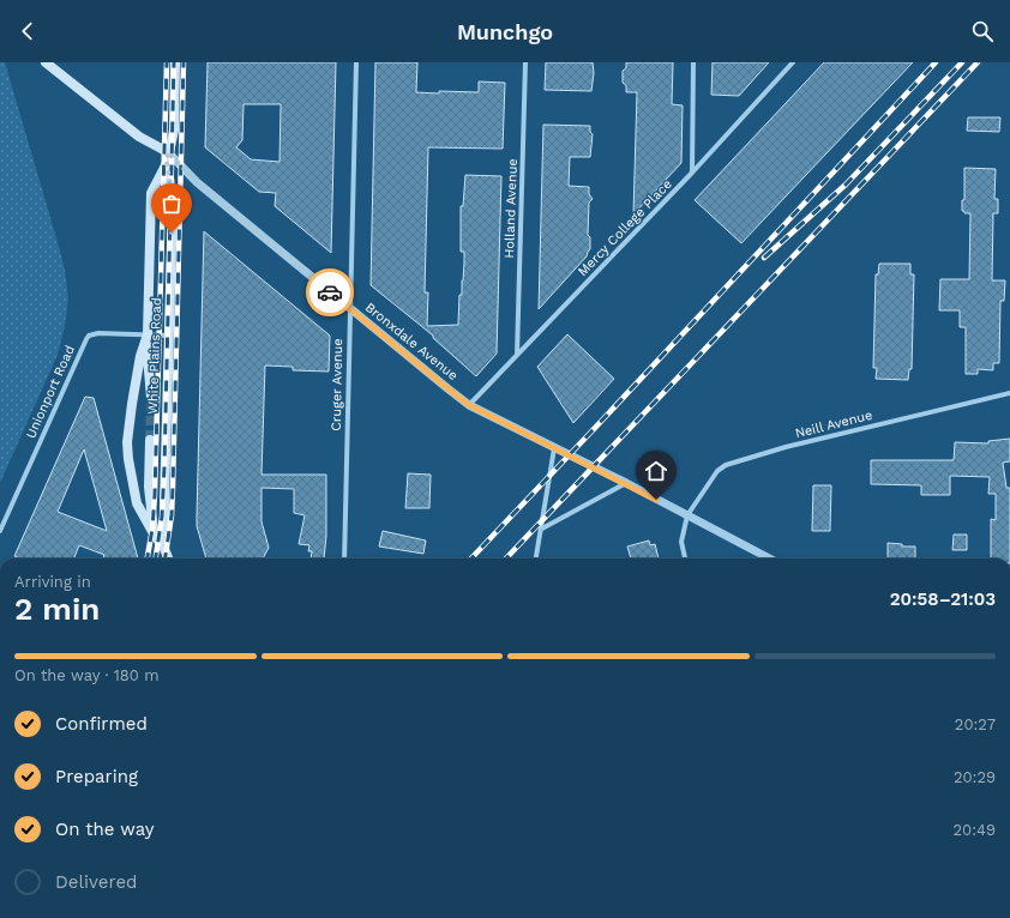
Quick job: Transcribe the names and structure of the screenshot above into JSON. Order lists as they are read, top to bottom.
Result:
{
  "streets": {
    "main road": ["Bronxdale Avenue", "White Plains Road"],
    "street": [
      "Holland Avenue",
      "Mercy College Place",
      "Cruger Avenue",
      "Unionport Road",
      "Neill Avenue"
    ]
  },
  "crossings": [
    ["Holland Avenue", "Mercy College Place"],
    ["Mercy College Place", "Bronxdale Avenue"],
    ["Bronxdale Avenue", "White Plains Road"],
    ["Bronxdale Avenue", "Cruger Avenue"],
    ["Bronxdale Avenue", "Neill Avenue"],
    ["White Plains Road", "Unionport Road"]
  ],
  "page": {
    "header": "Munchgo",
    "heading": ["2 min", "Arriving in", "20:58–21:03"],
    "bar": "On the way · 180 m",
    "list": [
      ["Confirmed", "20:27"],
      ["Preparing", "20:29"],
      ["On the way", "20:49"],
      "Delivered"
    ]
  }
}
